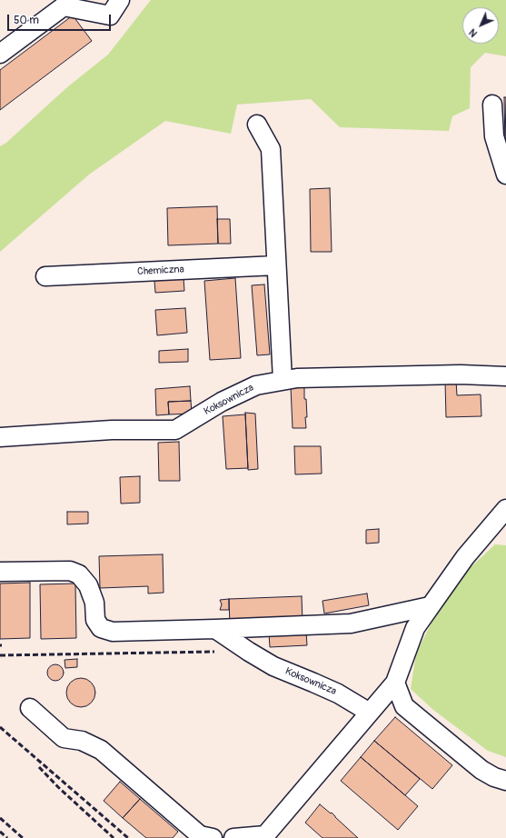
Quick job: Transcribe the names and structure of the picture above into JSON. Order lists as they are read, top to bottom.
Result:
{
  "streets": {
    "lane": ["Chemiczna", "Koksownicza"]
  },
  "scale_bar": "50 m",
  "north": "bottom left"
}
